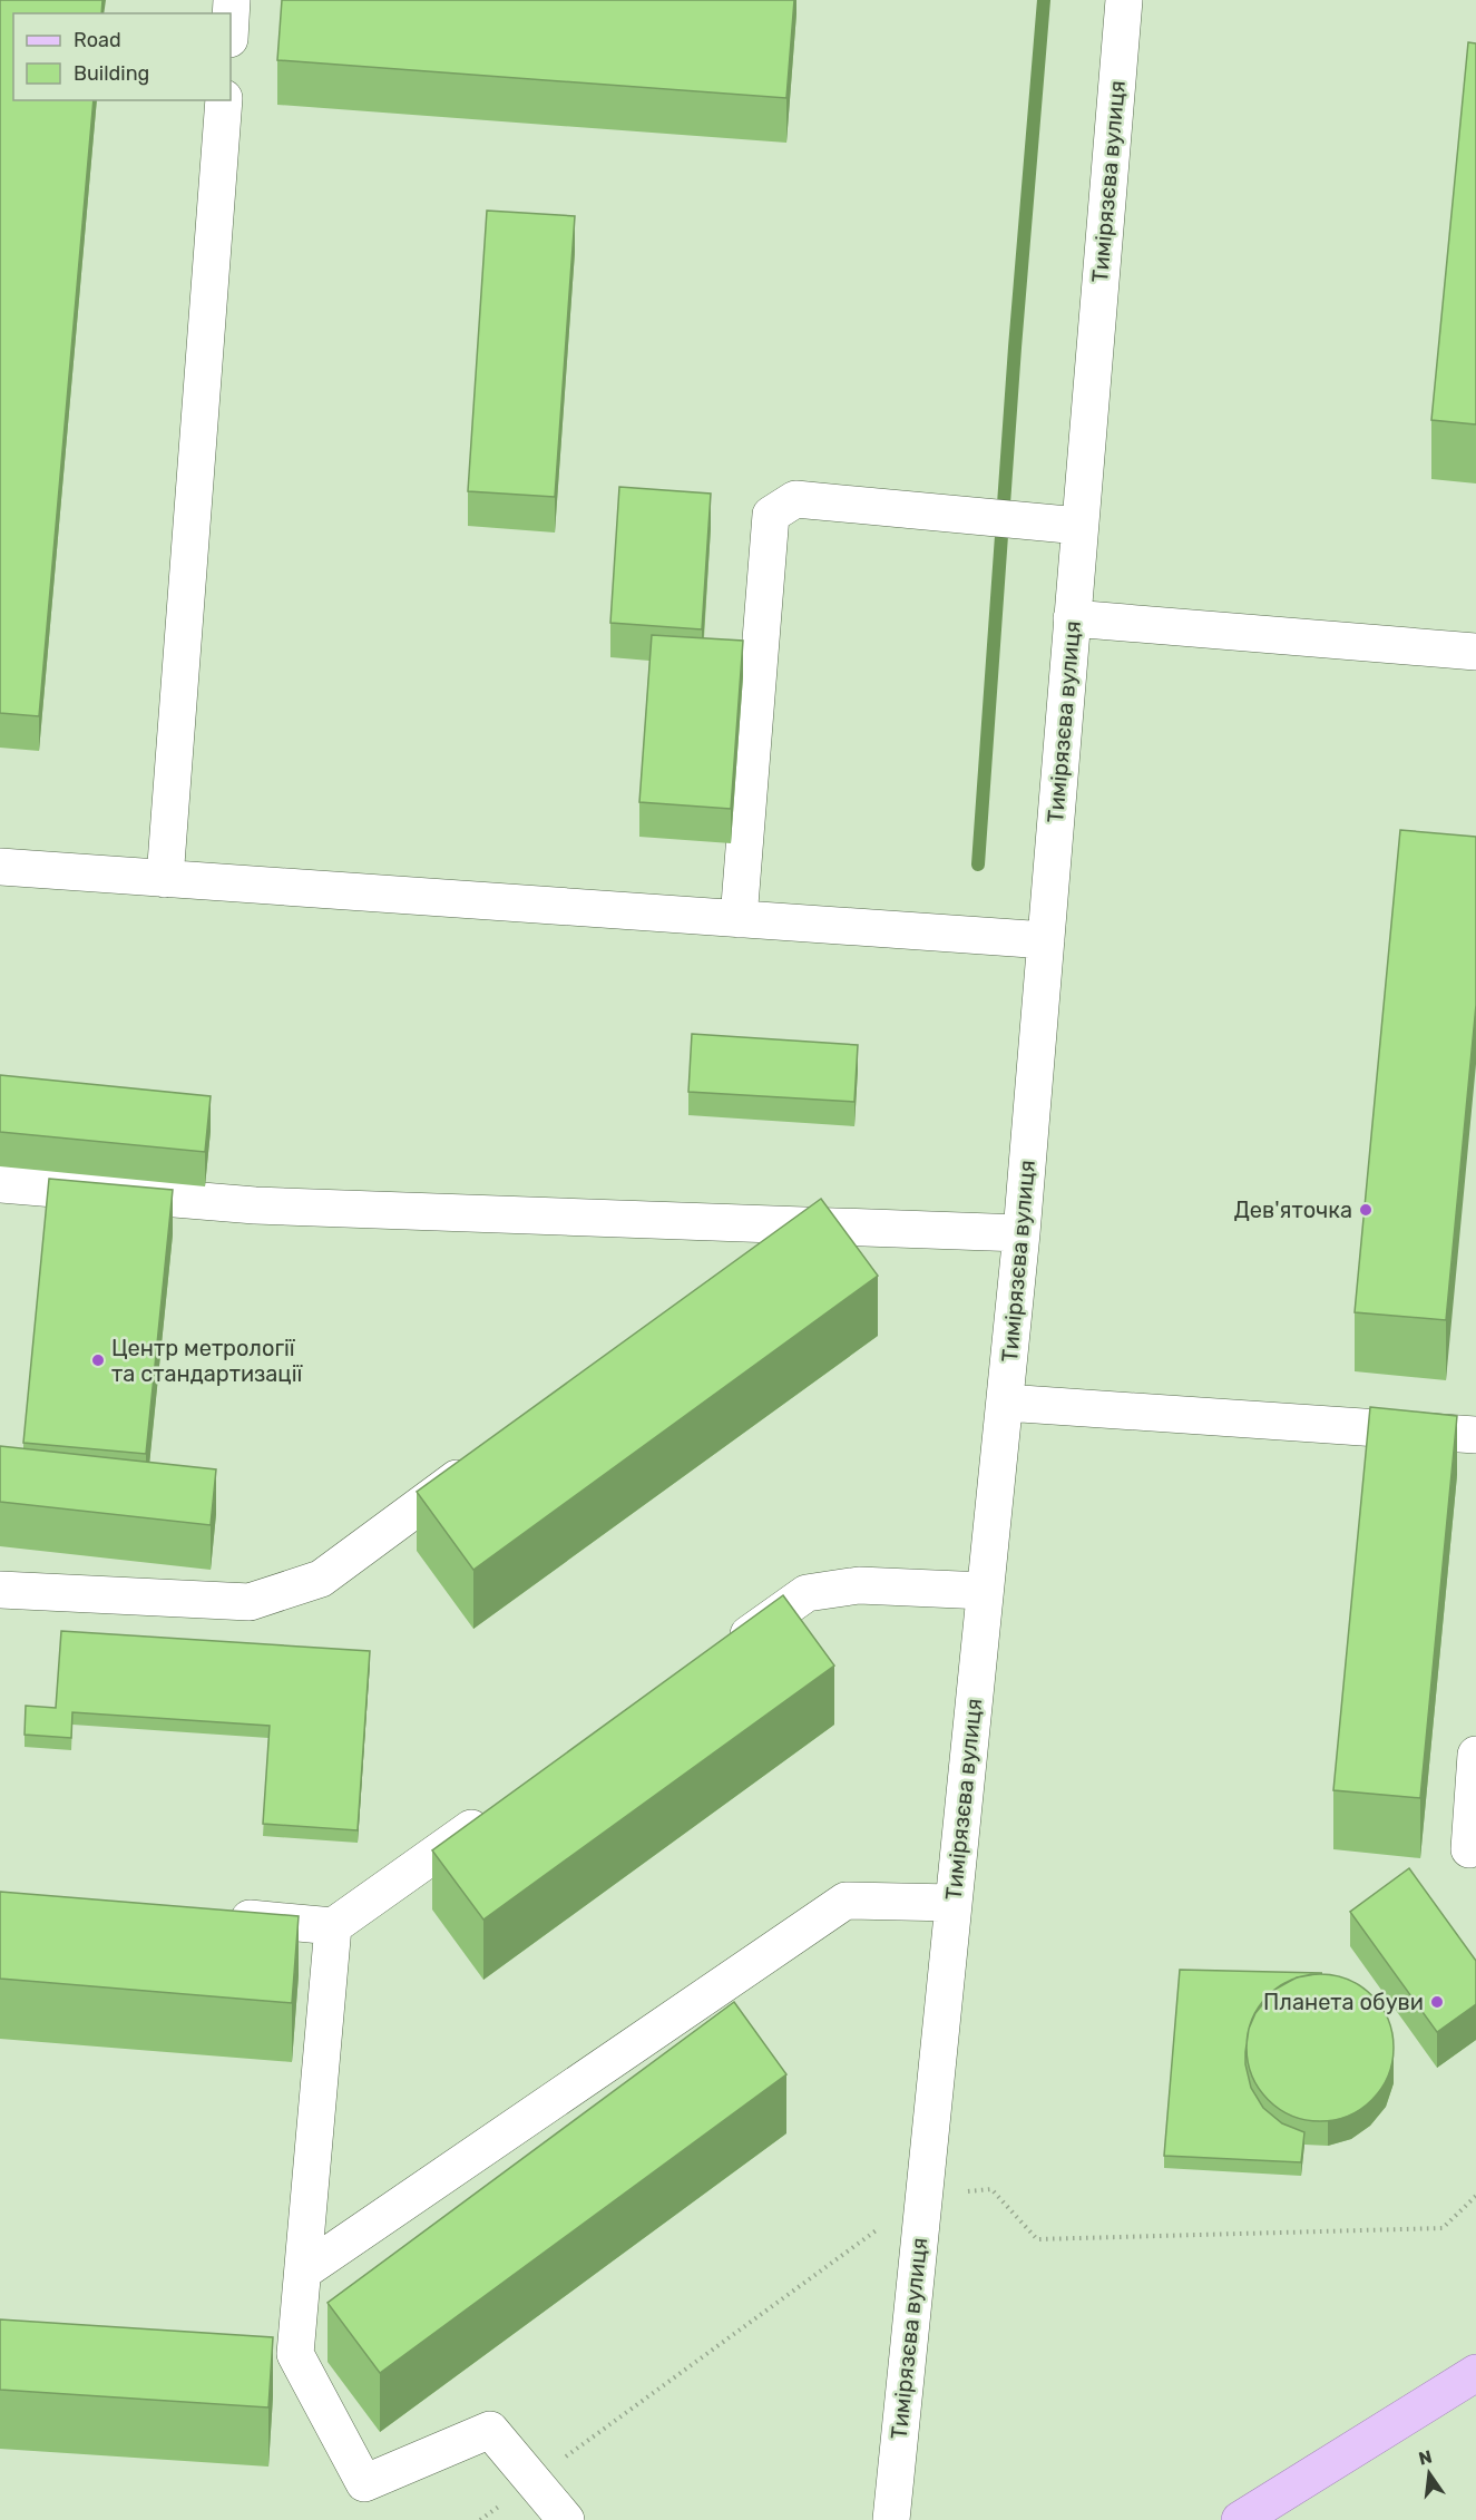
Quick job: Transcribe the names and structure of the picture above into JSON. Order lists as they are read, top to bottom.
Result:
{
  "streets": {
    "street": ["Тимірязєва вулиця"]
  },
  "places": ["Дев'яточка", "Центр метрології та стандартизації", "Планета обуви"],
  "legend": ["Road", "Building"],
  "north": "top"
}
